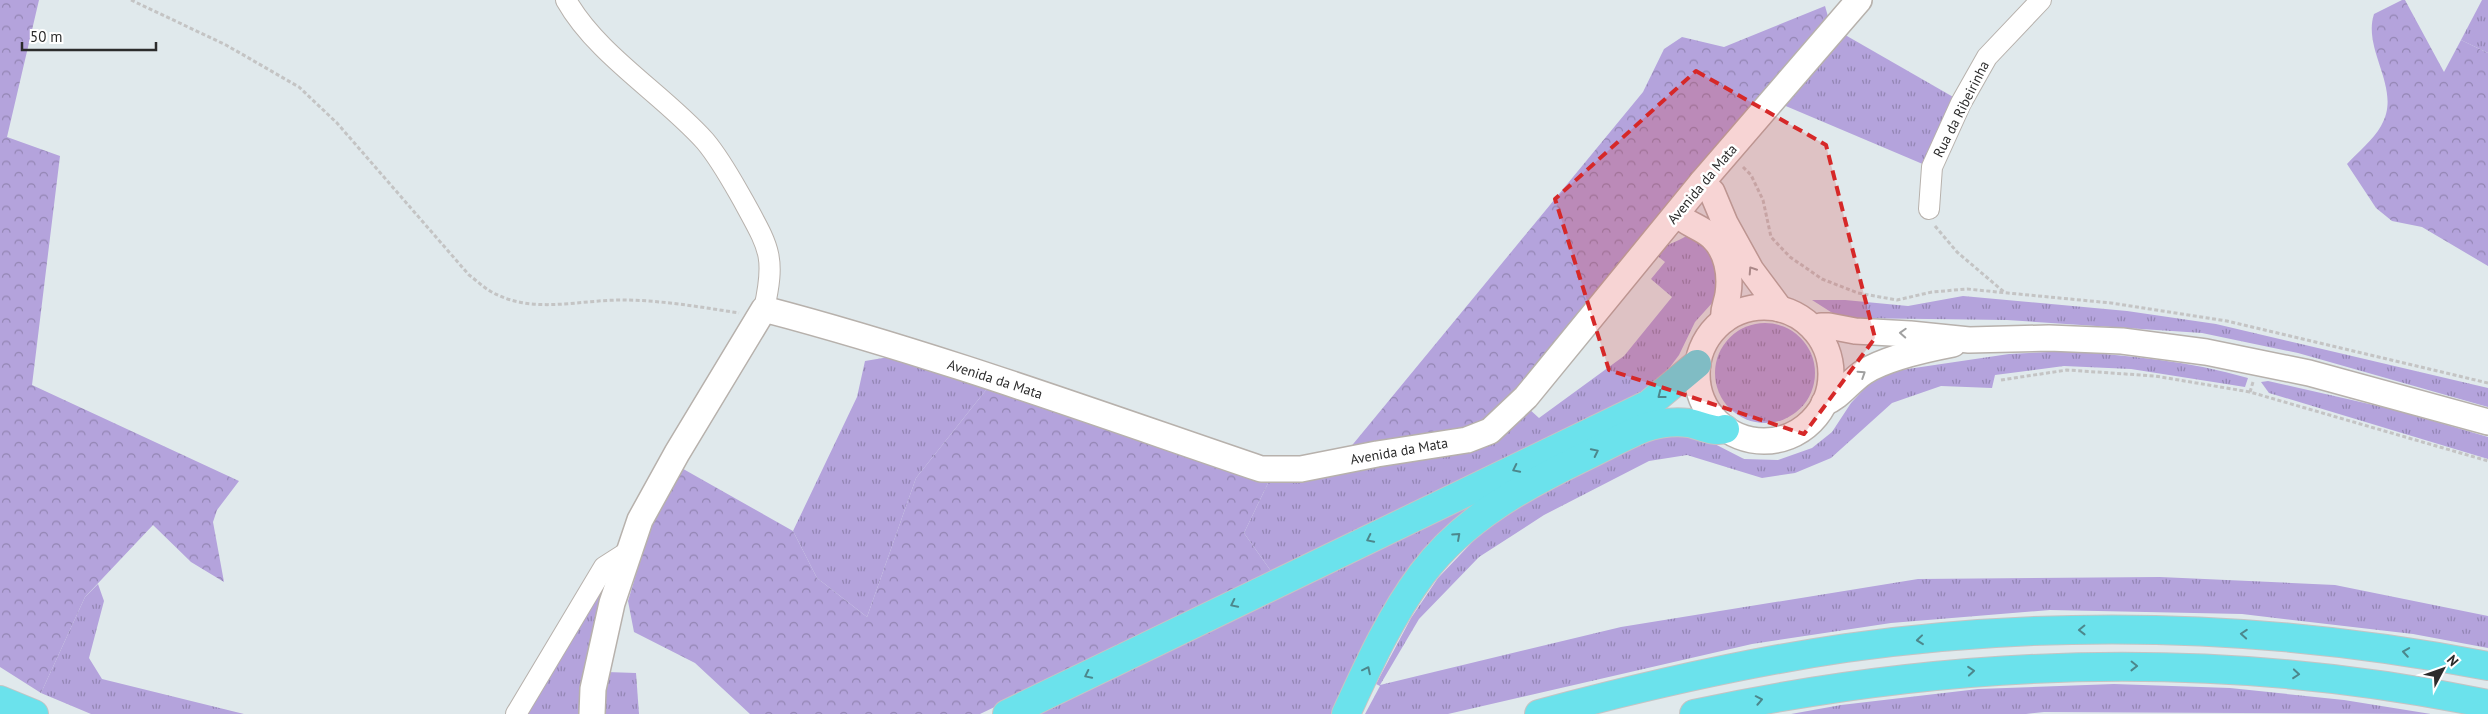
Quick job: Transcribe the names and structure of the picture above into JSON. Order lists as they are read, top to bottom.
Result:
{
  "streets": {
    "street": ["Rua da Ribeirinha", "Avenida da Mata"]
  },
  "scale_bar": "50 m",
  "north": "top right"
}
